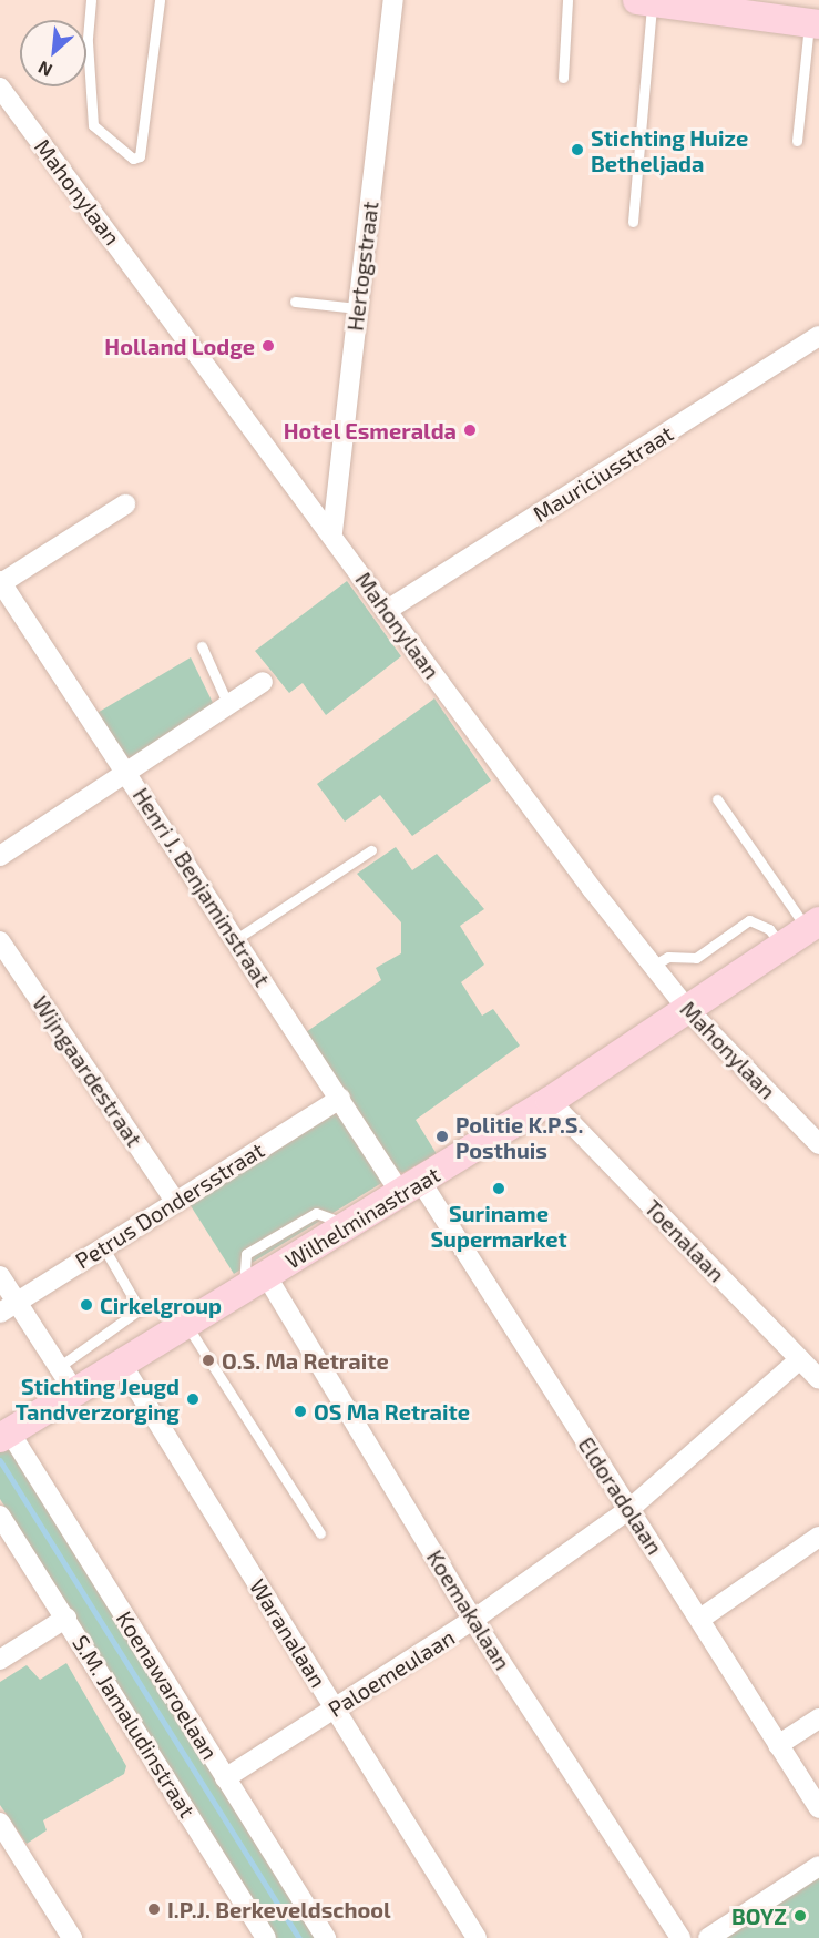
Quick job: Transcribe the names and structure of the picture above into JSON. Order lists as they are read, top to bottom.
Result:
{
  "streets": {
    "street": [
      "Mahonylaan",
      "Hertogstraat",
      "Mauriciusstraat",
      "Henri J. Benjaminstraat",
      "Wijngaardestraat",
      "Petrus Dondersstraat",
      "Wilhelminastraat",
      "Toenalaan",
      "Eldoradolaan",
      "Koemakalaan",
      "Waranalaan",
      "Paloemeulaan",
      "Koenawaroelaan",
      "S.M. Jamaludinstraat"
    ]
  },
  "crossings": [
    ["Mahonylaan", "Hertogstraat"],
    ["Mahonylaan", "Mauriciusstraat"],
    ["Mahonylaan", "Wilhelminastraat"],
    ["Henri J. Benjaminstraat", "Petrus Dondersstraat"],
    ["Henri J. Benjaminstraat", "Wilhelminastraat"],
    ["Henri J. Benjaminstraat", "Eldoradolaan"],
    ["Wijngaardestraat", "Petrus Dondersstraat"],
    ["Wilhelminastraat", "Toenalaan"],
    ["Wilhelminastraat", "Eldoradolaan"],
    ["Wilhelminastraat", "Koemakalaan"],
    ["Wilhelminastraat", "Waranalaan"],
    ["Wilhelminastraat", "Koenawaroelaan"],
    ["Toenalaan", "Paloemeulaan"],
    ["Eldoradolaan", "Paloemeulaan"],
    ["Koemakalaan", "Paloemeulaan"],
    ["Waranalaan", "Paloemeulaan"],
    ["Paloemeulaan", "Koenawaroelaan"]
  ],
  "places": [
    "Stichting Huize Betheljada",
    "Holland Lodge",
    "Hotel Esmeralda",
    "Politie K.P.S. Posthuis",
    "Suriname Supermarket",
    "Cirkelgroup",
    "O.S. Ma Retraite",
    "Stichting Jeugd Tandverzorging",
    "OS Ma Retraite",
    "I.P.J. Berkeveldschool",
    "BOYZ"
  ],
  "north": "bottom left"
}
